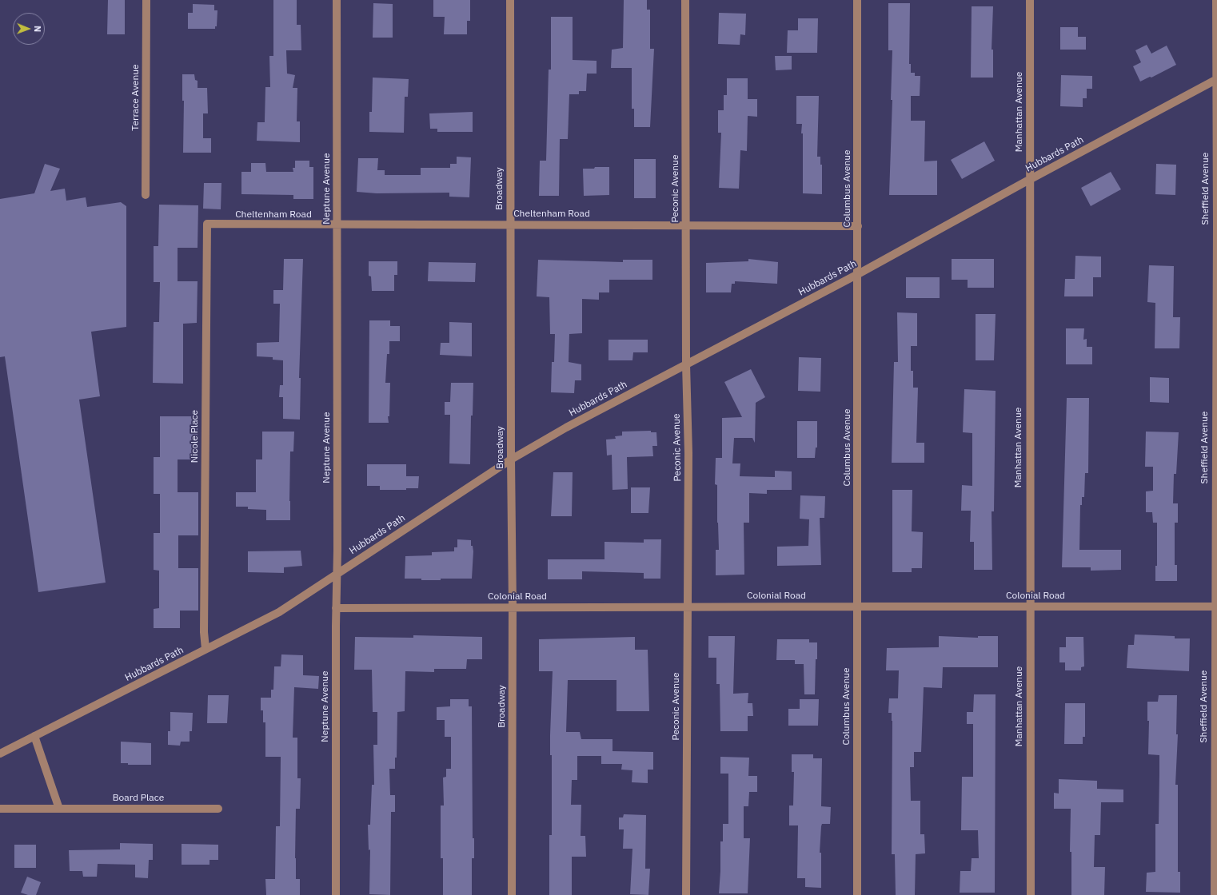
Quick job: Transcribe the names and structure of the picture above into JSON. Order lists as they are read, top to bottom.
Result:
{
  "streets": {
    "street": [
      "Terrace Avenue",
      "Manhattan Avenue",
      "Hubbards Path",
      "Neptune Avenue",
      "Broadway",
      "Peconic Avenue",
      "Columbus Avenue",
      "Sheffield Avenue",
      "Cheltenham Road",
      "Nicole Place",
      "Colonial Road",
      "Board Place"
    ]
  },
  "crossings": [
    ["Manhattan Avenue", "Hubbards Path"],
    ["Manhattan Avenue", "Colonial Road"],
    ["Hubbards Path", "Neptune Avenue"],
    ["Hubbards Path", "Broadway"],
    ["Hubbards Path", "Peconic Avenue"],
    ["Hubbards Path", "Columbus Avenue"],
    ["Hubbards Path", "Sheffield Avenue"],
    ["Hubbards Path", "Nicole Place"],
    ["Neptune Avenue", "Cheltenham Road"],
    ["Neptune Avenue", "Colonial Road"],
    ["Broadway", "Cheltenham Road"],
    ["Broadway", "Colonial Road"],
    ["Peconic Avenue", "Cheltenham Road"],
    ["Peconic Avenue", "Colonial Road"],
    ["Columbus Avenue", "Cheltenham Road"],
    ["Columbus Avenue", "Colonial Road"],
    ["Sheffield Avenue", "Colonial Road"],
    ["Cheltenham Road", "Nicole Place"]
  ],
  "north": "right"
}
